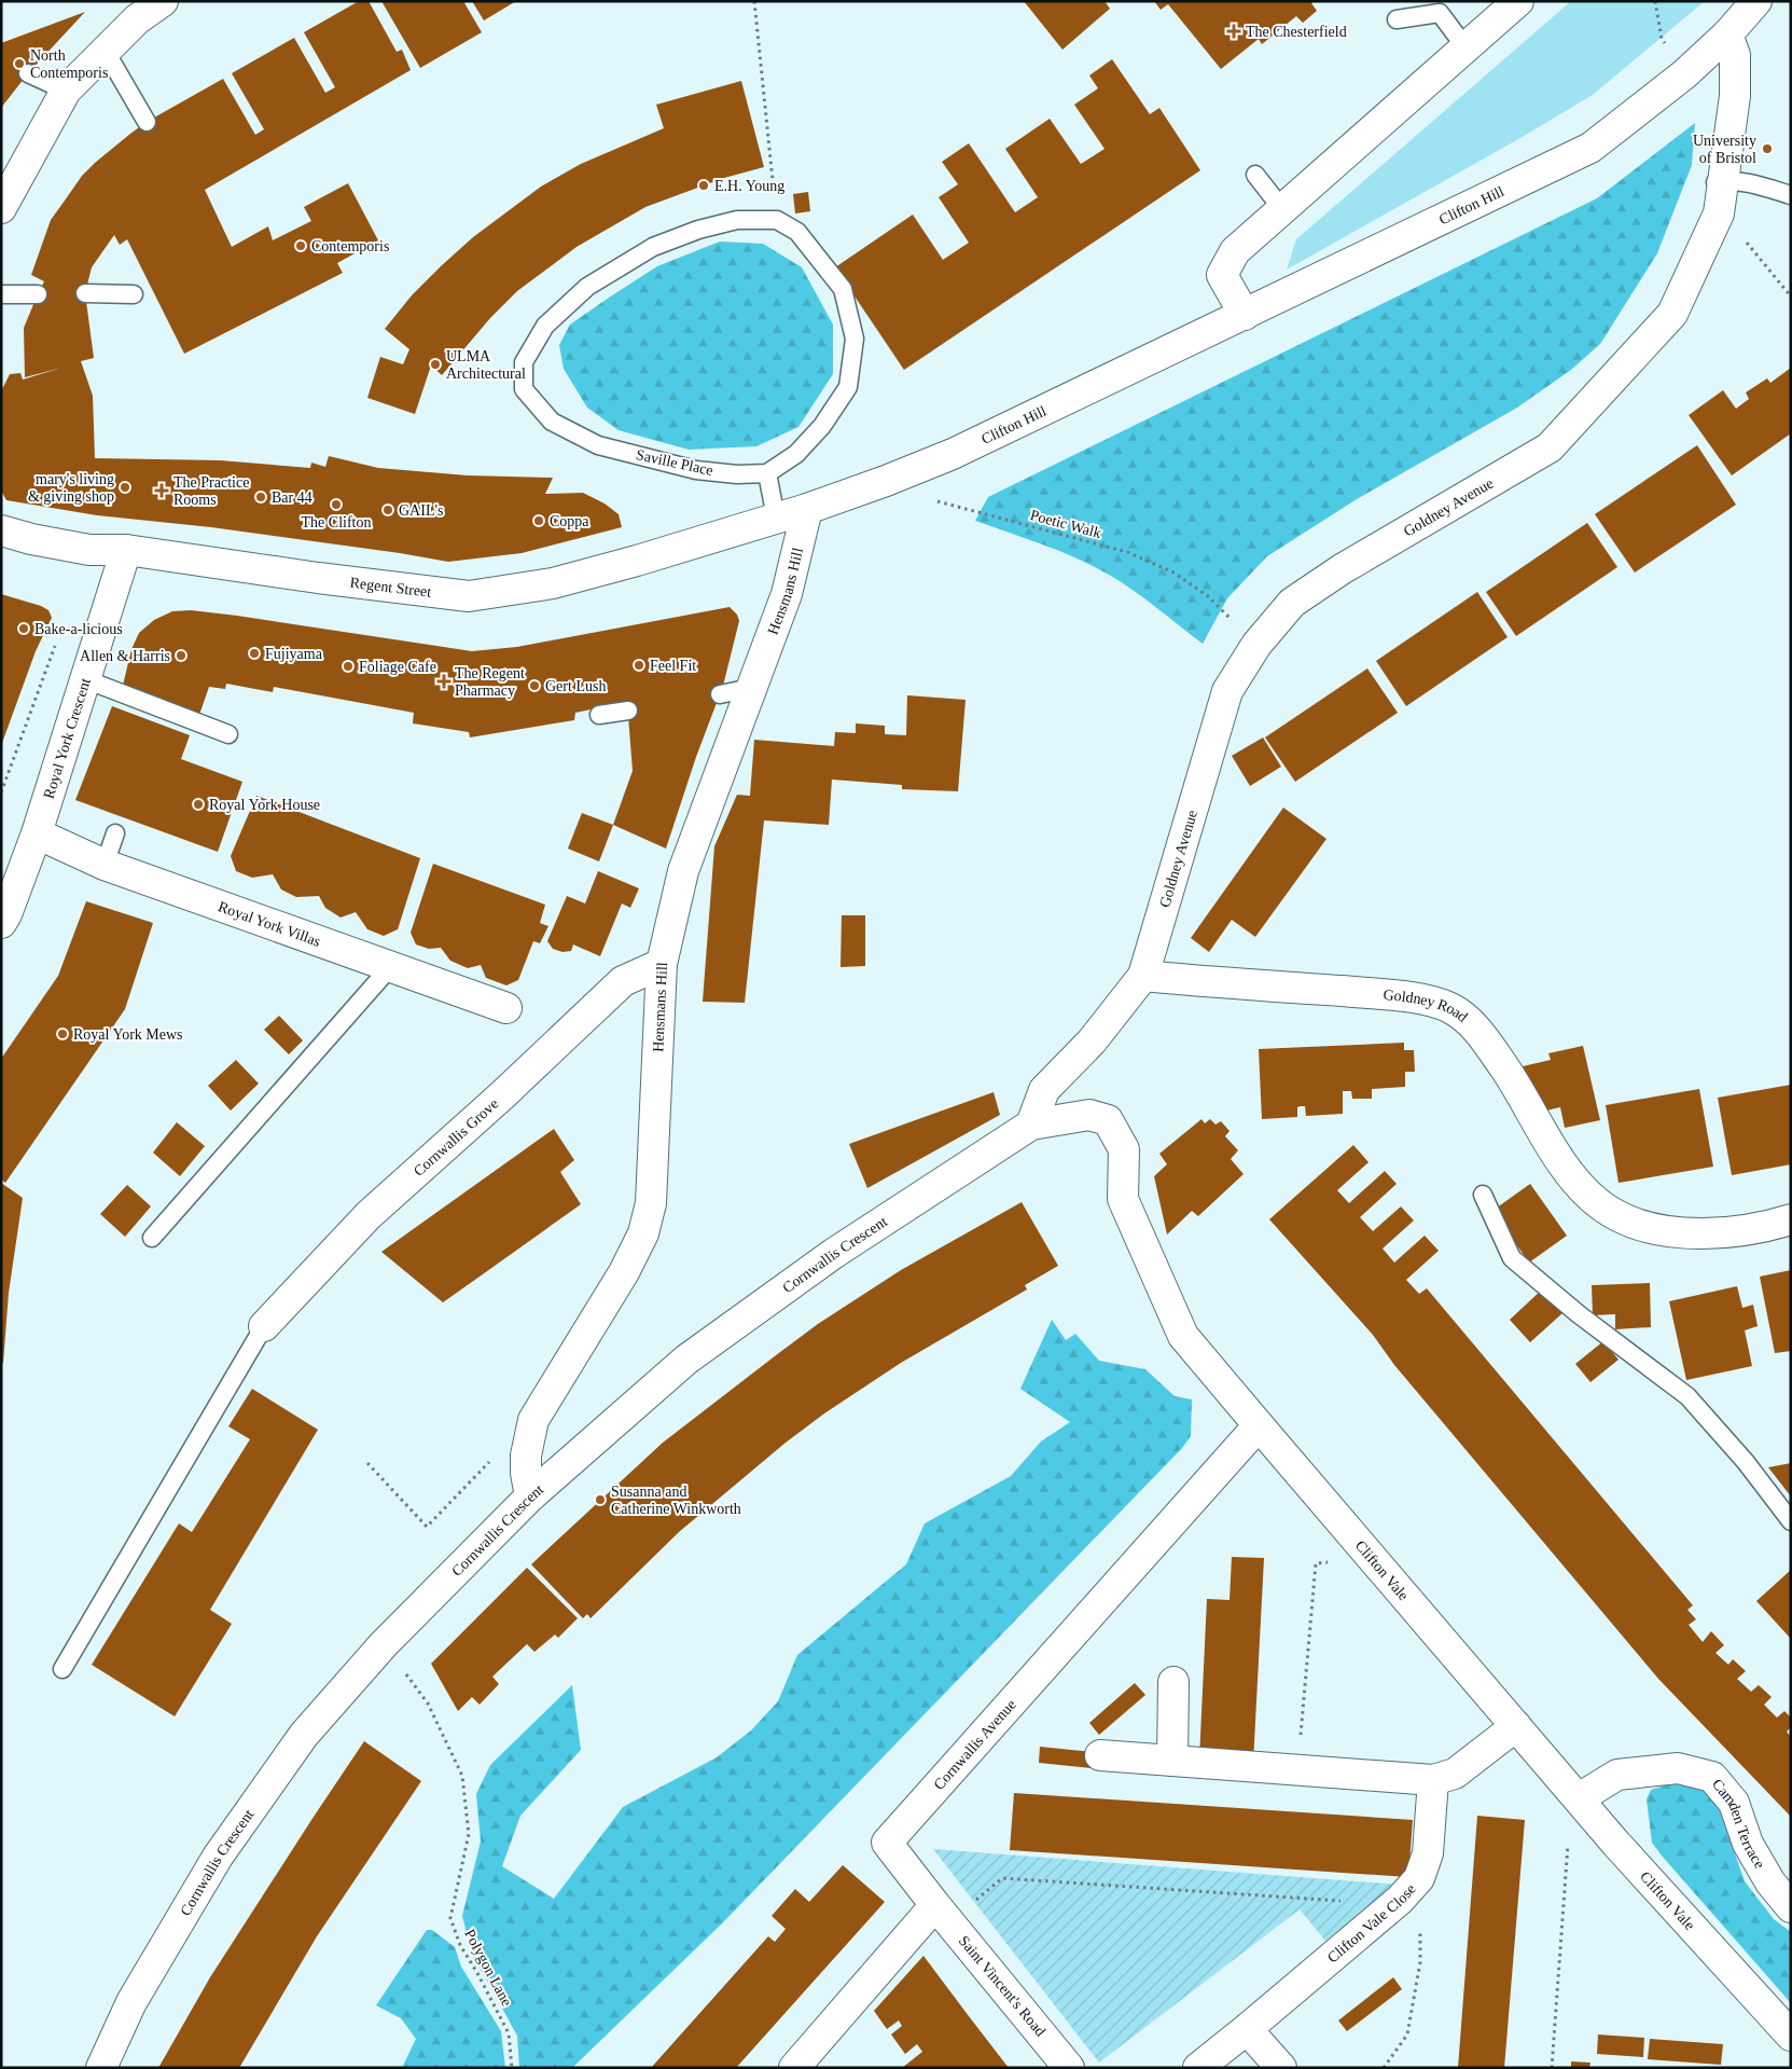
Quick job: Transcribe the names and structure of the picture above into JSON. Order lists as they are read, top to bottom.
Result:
{
  "streets": {
    "street": [
      "Clifton Hill",
      "Goldney Avenue",
      "Regent Street",
      "Hensmans Hill",
      "Royal York Crescent",
      "Royal York Villas",
      "Goldney Road",
      "Cornwallis Grove",
      "Cornwallis Crescent",
      "Clifton Vale",
      "Cornwallis Avenue",
      "Camden Terrace",
      "Clifton Vale Close",
      "Saint Vincent's Road"
    ],
    "lane": ["Saville Place"],
    "path": ["Poetic Walk", "Polygon Lane"]
  },
  "crossings": [
    ["Clifton Hill", "Goldney Avenue"],
    ["Clifton Hill", "Regent Street"],
    ["Clifton Hill", "Hensmans Hill"],
    ["Goldney Avenue", "Goldney Road"],
    ["Regent Street", "Royal York Crescent"],
    ["Hensmans Hill", "Cornwallis Grove"],
    ["Hensmans Hill", "Cornwallis Crescent"],
    ["Royal York Crescent", "Royal York Villas"],
    ["Cornwallis Crescent", "Clifton Vale"],
    ["Cornwallis Crescent", "Polygon Lane"],
    ["Clifton Vale", "Cornwallis Avenue"],
    ["Clifton Vale", "Camden Terrace"],
    ["Cornwallis Avenue", "Saint Vincent's Road"]
  ],
  "places": {
    "health": ["The Chesterfield", "The Practice Rooms", "The Regent Pharmacy"],
    "other": [
      "North Contemporis",
      "University of Bristol",
      "E.H. Young",
      "Contemporis",
      "ULMA Architectural",
      "mary's living & giving shop",
      "Bar 44",
      "The Clifton",
      "GAIL's",
      "Coppa",
      "Bake-a-licious",
      "Fujiyama",
      "Allen & Harris",
      "Feel Fit",
      "Foliage Cafe",
      "Gert Lush",
      "Royal York House",
      "Royal York Mews",
      "Susanna and Catherine Winkworth"
    ]
  }
}
